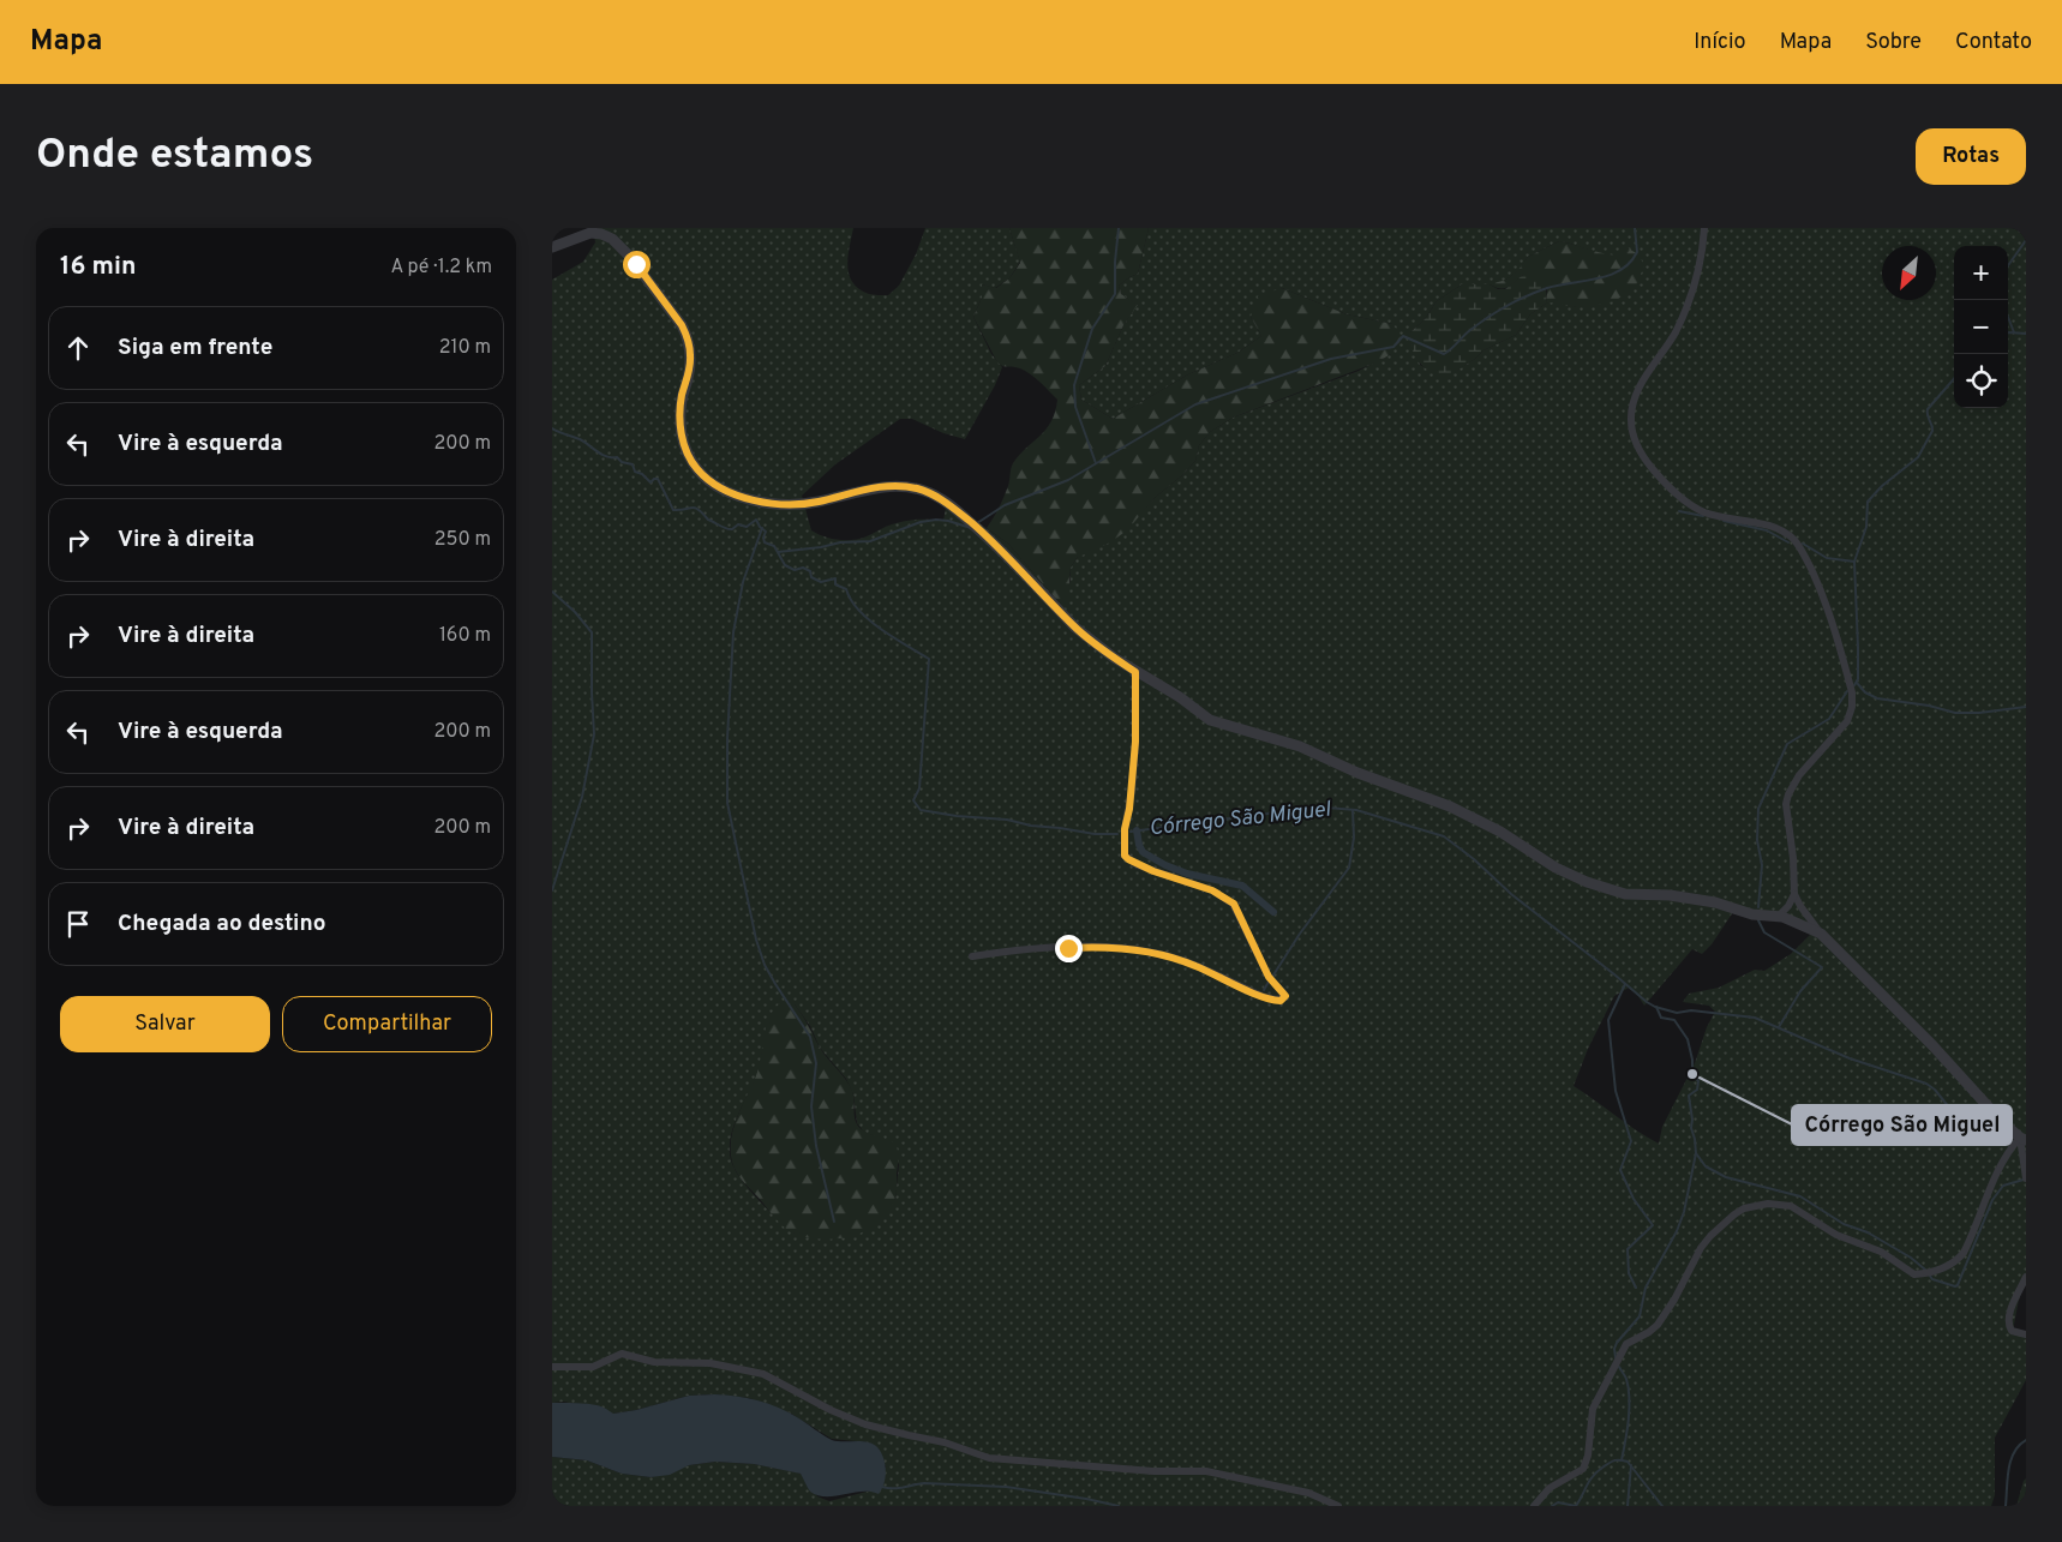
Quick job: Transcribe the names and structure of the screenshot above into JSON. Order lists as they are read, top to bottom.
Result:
{
  "water": ["Córrego São Miguel"],
  "places": ["Córrego São Miguel"],
  "north": "bottom left",
  "page": {
    "header": "Mapa",
    "nav": [
      "Início",
      "Mapa",
      "Sobre",
      "Contato"
    ],
    "buttons": [
      "Rotas",
      ["Salvar", "Compartilhar"]
    ],
    "title": "Onde estamos",
    "heading": ["16 min", "A pé · 1.2 km"],
    "map_buttons": ["+", "−"],
    "list": [
      ["Siga em frente", "210 m"],
      ["Vire à esquerda", "200 m"],
      ["Vire à direita", "250 m"],
      ["Vire à direita", "160 m"],
      ["Vire à esquerda", "200 m"],
      ["Vire à direita", "200 m"],
      "Chegada ao destino"
    ]
  }
}
